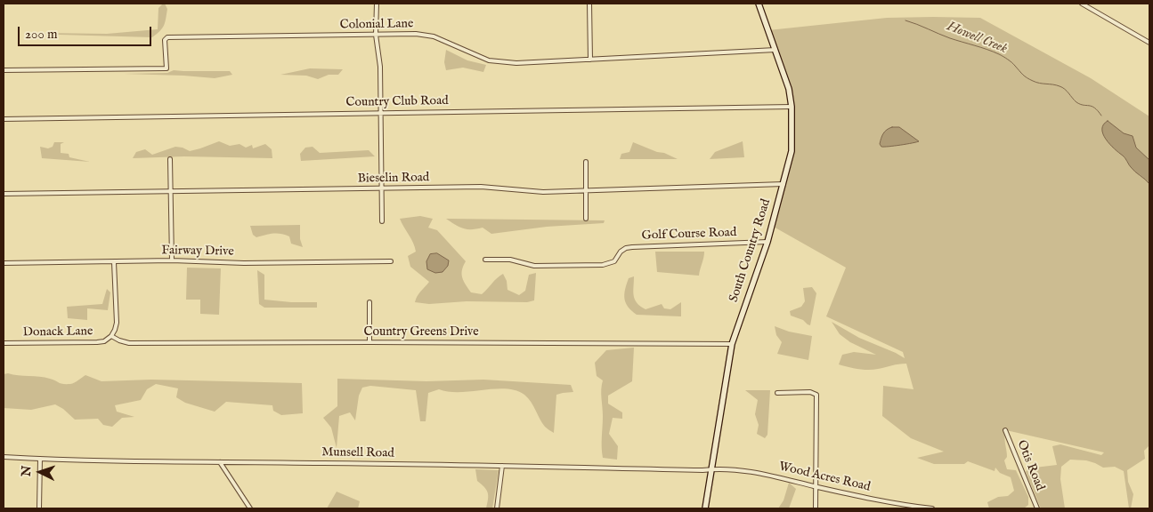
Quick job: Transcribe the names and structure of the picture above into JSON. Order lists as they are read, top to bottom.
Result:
{
  "streets": {
    "main road": ["South Country Road"],
    "street": [
      "Colonial Lane",
      "Country Club Road",
      "Bieselin Road",
      "Golf Course Road",
      "Fairway Drive",
      "Donack Lane",
      "Country Greens Drive",
      "Munsell Road",
      "Otis Road",
      "Wood Acres Road"
    ]
  },
  "crossings": [
    ["Colonial Lane", "South Country Road"],
    ["Country Club Road", "South Country Road"],
    ["Bieselin Road", "South Country Road"],
    ["Golf Course Road", "South Country Road"],
    ["South Country Road", "Country Greens Drive"],
    ["South Country Road", "Munsell Road"],
    ["South Country Road", "Wood Acres Road"],
    ["Donack Lane", "Country Greens Drive"],
    ["Munsell Road", "Wood Acres Road"]
  ],
  "water": ["Howell Creek"],
  "scale_bar": "200 m",
  "north": "left"
}
